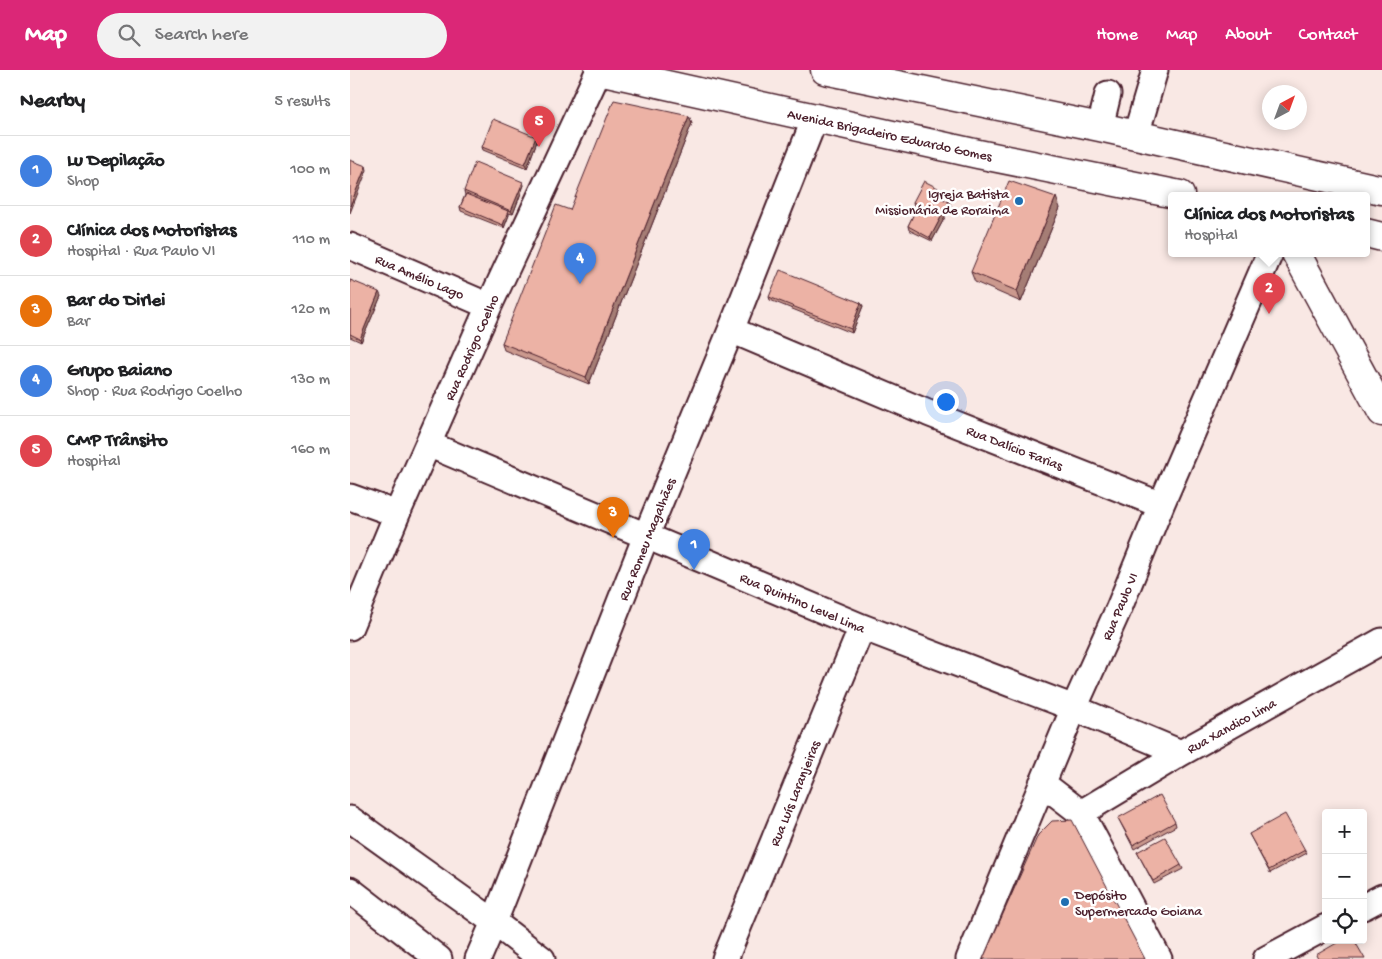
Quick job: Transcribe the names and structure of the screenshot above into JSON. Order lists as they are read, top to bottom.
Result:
{
  "streets": {
    "main road": ["Avenida Brigadeiro Eduardo Gomes"],
    "street": [
      "Rua Amélio Lago",
      "Rua Rodrigo Coelho",
      "Rua Dalício Farias",
      "Rua Romeu Magalhães",
      "Rua Quintino Level Lima",
      "Rua Paulo VI",
      "Rua Xandico Lima",
      "Rua Luís Laranjeiras"
    ]
  },
  "crossings": [
    ["Avenida Brigadeiro Eduardo Gomes", "Rua Rodrigo Coelho"],
    ["Avenida Brigadeiro Eduardo Gomes", "Rua Romeu Magalhães"],
    ["Rua Amélio Lago", "Rua Rodrigo Coelho"],
    ["Rua Rodrigo Coelho", "Rua Quintino Level Lima"],
    ["Rua Dalício Farias", "Rua Romeu Magalhães"],
    ["Rua Dalício Farias", "Rua Paulo VI"],
    ["Rua Romeu Magalhães", "Rua Quintino Level Lima"],
    ["Rua Quintino Level Lima", "Rua Paulo VI"],
    ["Rua Quintino Level Lima", "Rua Xandico Lima"],
    ["Rua Quintino Level Lima", "Rua Luís Laranjeiras"]
  ],
  "places": ["Igreja Batista Missionária de Roraima", "Depósito Supermercado Goiana"],
  "north": "top right",
  "page": {
    "header": "Map",
    "search": "Search here",
    "nav": [
      "Home",
      "Map",
      "About",
      "Contact"
    ],
    "heading": ["Nearby", "5 results"],
    "pins": [
      "5",
      "4",
      "2",
      "3",
      "1"
    ],
    "list": [
      {
        "mark": "1",
        "name": "Lu Depilação",
        "note": "Shop",
        "value": "100 m"
      },
      {
        "mark": "2",
        "name": "Clínica dos Motoristas",
        "note": "Hospital · Rua Paulo VI",
        "value": "110 m"
      },
      {
        "mark": "3",
        "name": "Bar do Dirlei",
        "note": "Bar",
        "value": "120 m"
      },
      {
        "mark": "4",
        "name": "Grupo Baiano",
        "note": "Shop · Rua Rodrigo Coelho",
        "value": "130 m"
      },
      {
        "mark": "5",
        "name": "CMP Trânsito",
        "note": "Hospital",
        "value": "160 m"
      }
    ],
    "popup": ["Clínica dos Motoristas", "Hospital"],
    "map_buttons": ["+", "−"]
  }
}
